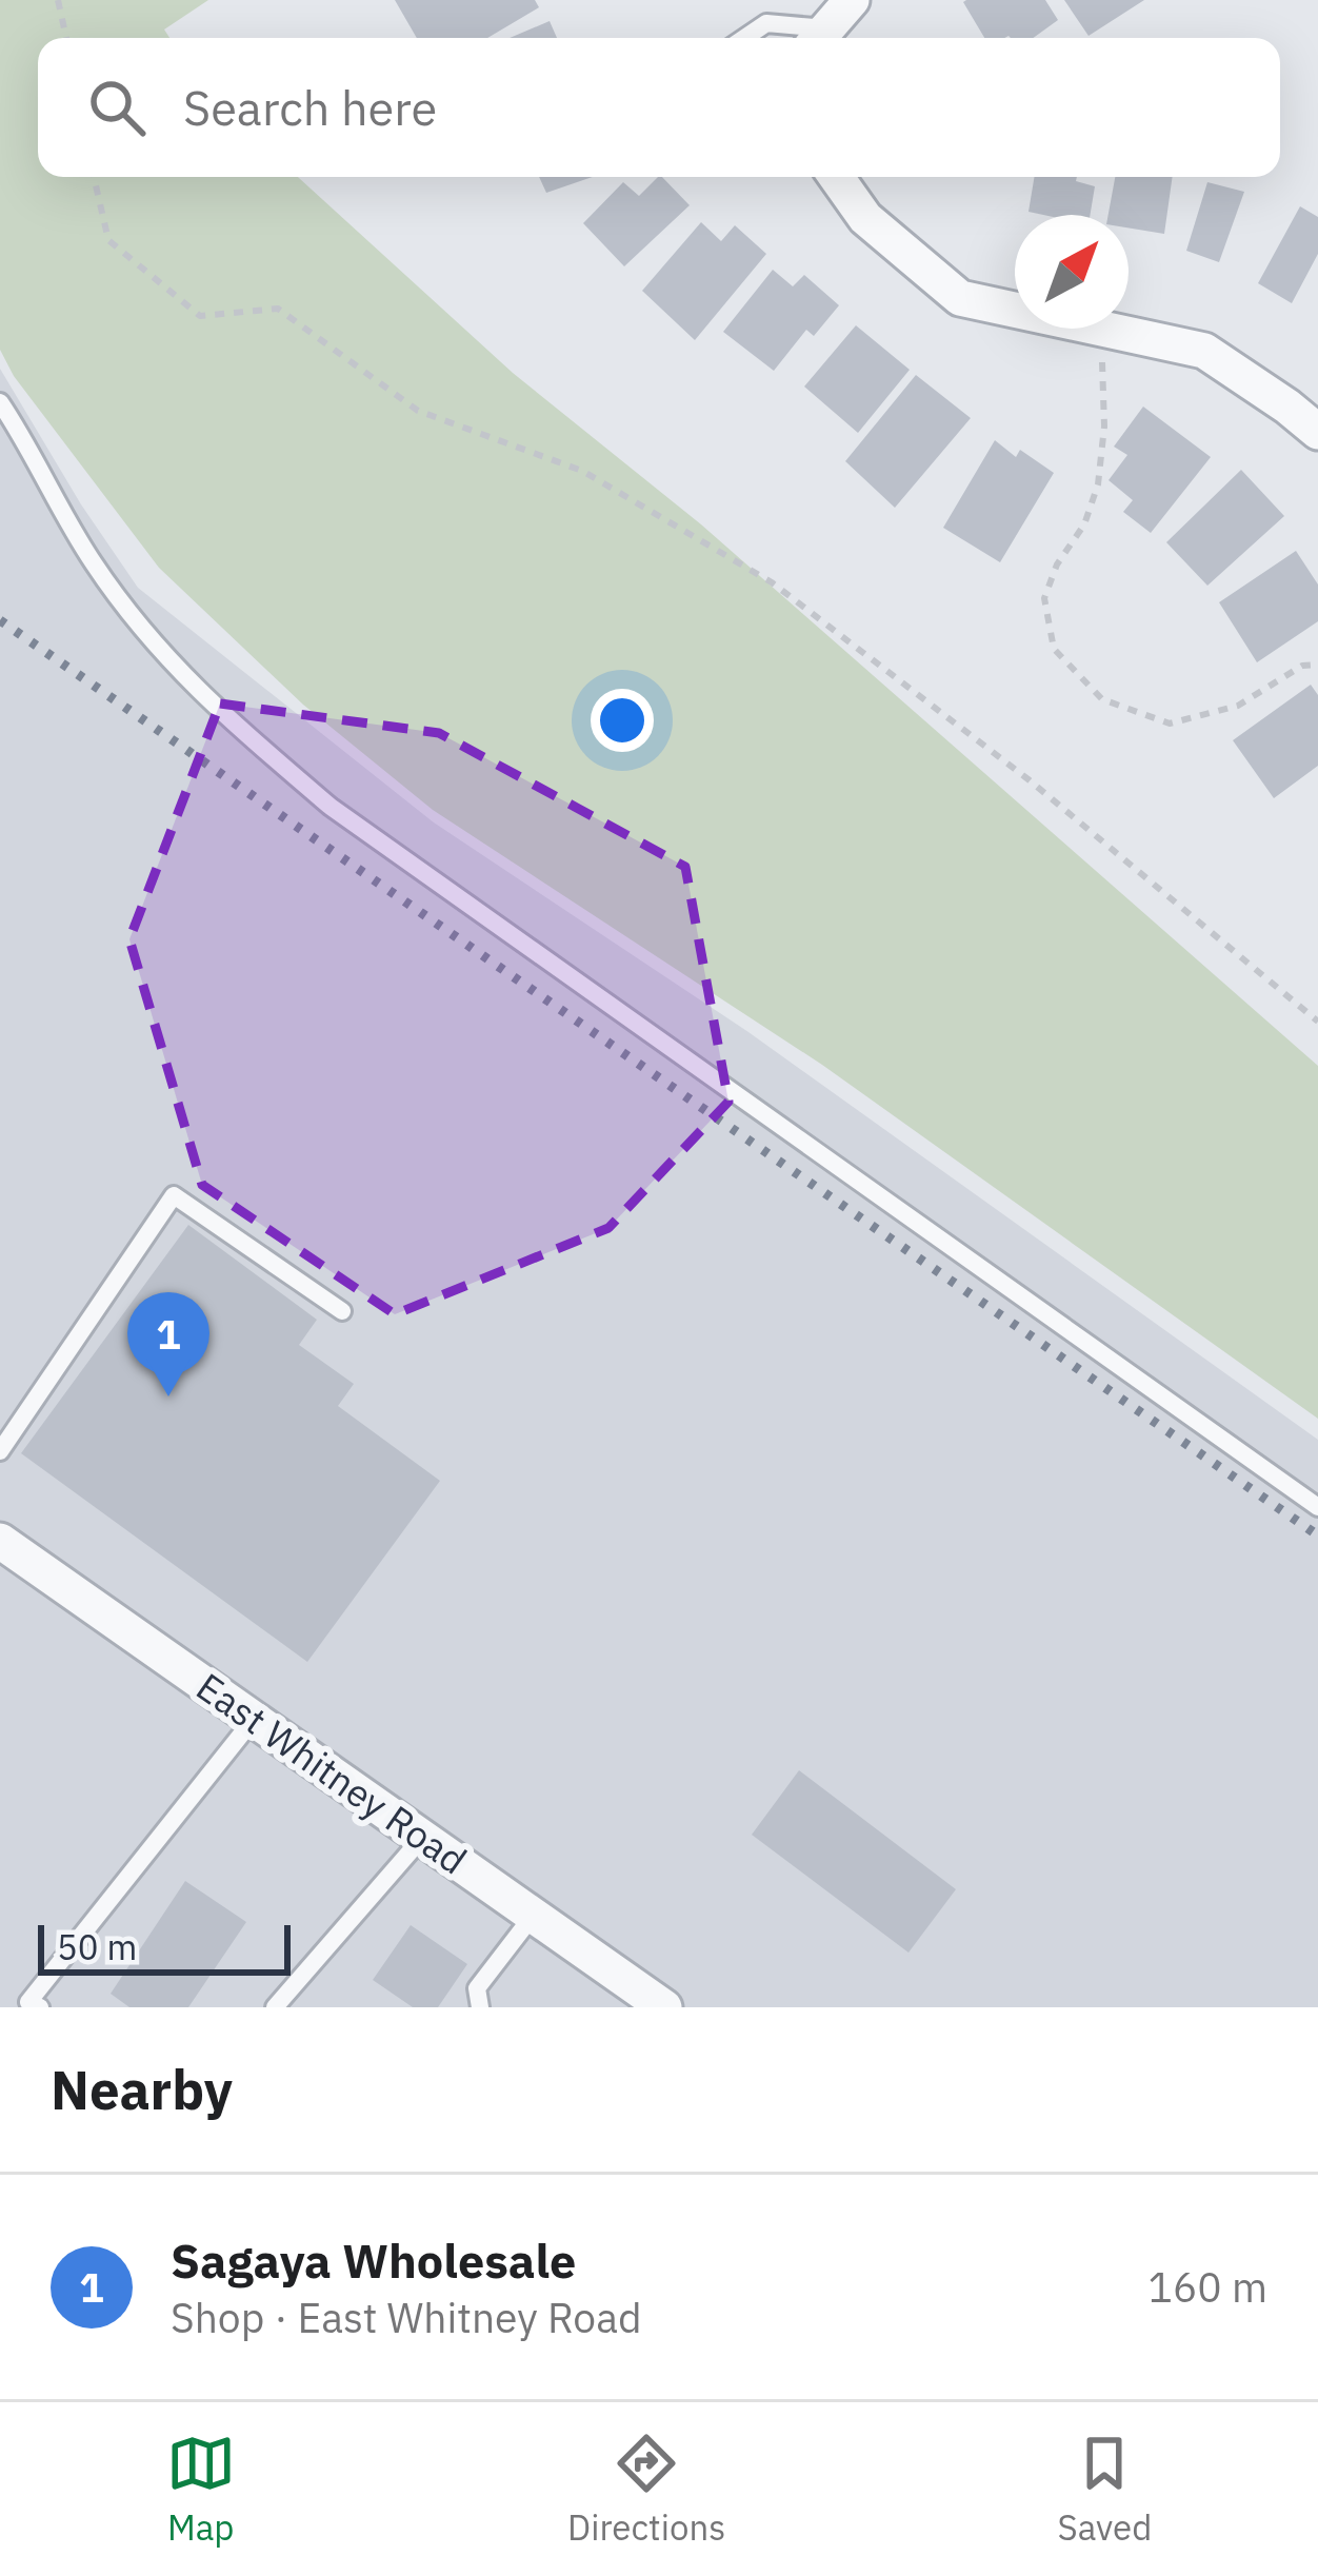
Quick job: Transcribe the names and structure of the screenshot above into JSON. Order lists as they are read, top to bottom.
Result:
{
  "streets": {
    "street": ["East Whitney Road"]
  },
  "scale_bar": "50 m",
  "north": "top right",
  "page": {
    "search": "Search here",
    "pins": "1",
    "scale": "50 m",
    "heading": "Nearby",
    "list": [
      {
        "mark": "1",
        "name": "Sagaya Wholesale",
        "note": "Shop · East Whitney Road",
        "value": "160 m"
      }
    ],
    "nav": ["Map", "Directions", "Saved"]
  }
}
